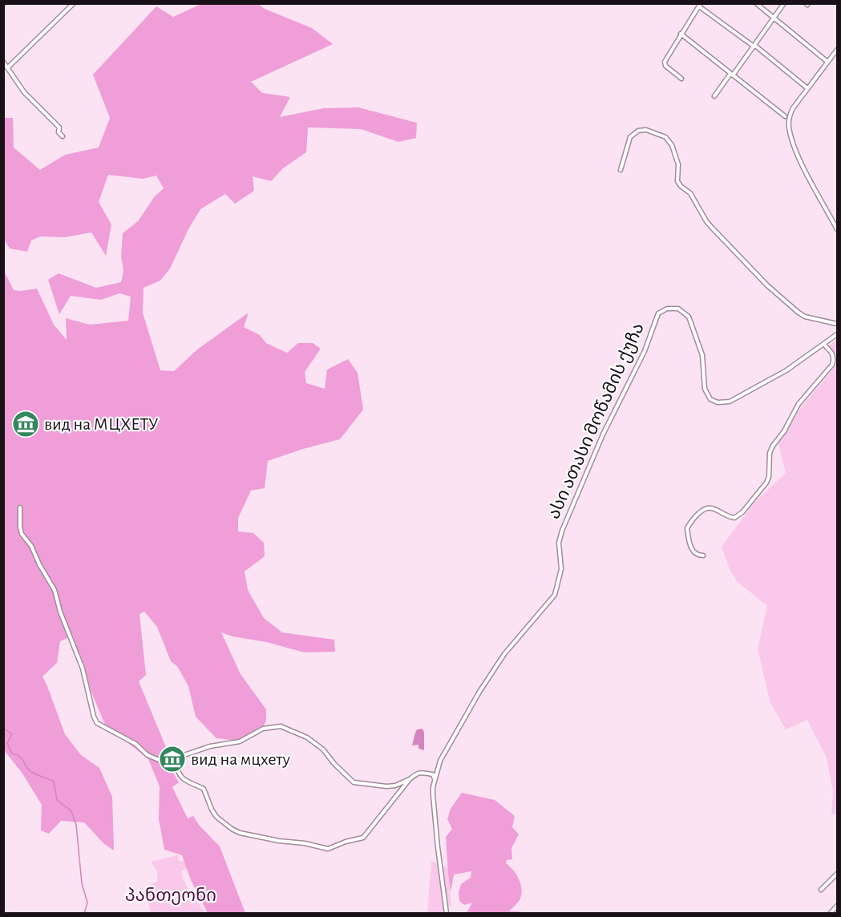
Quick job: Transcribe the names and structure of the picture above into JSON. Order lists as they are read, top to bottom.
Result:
{
  "streets": {
    "street": ["ასი ათასი მოწამის ქუჩა"]
  },
  "parks": ["პანთეონი"],
  "places": {
    "museum": ["вид на МЦХЕТУ", "вид на мцхету"]
  }
}
